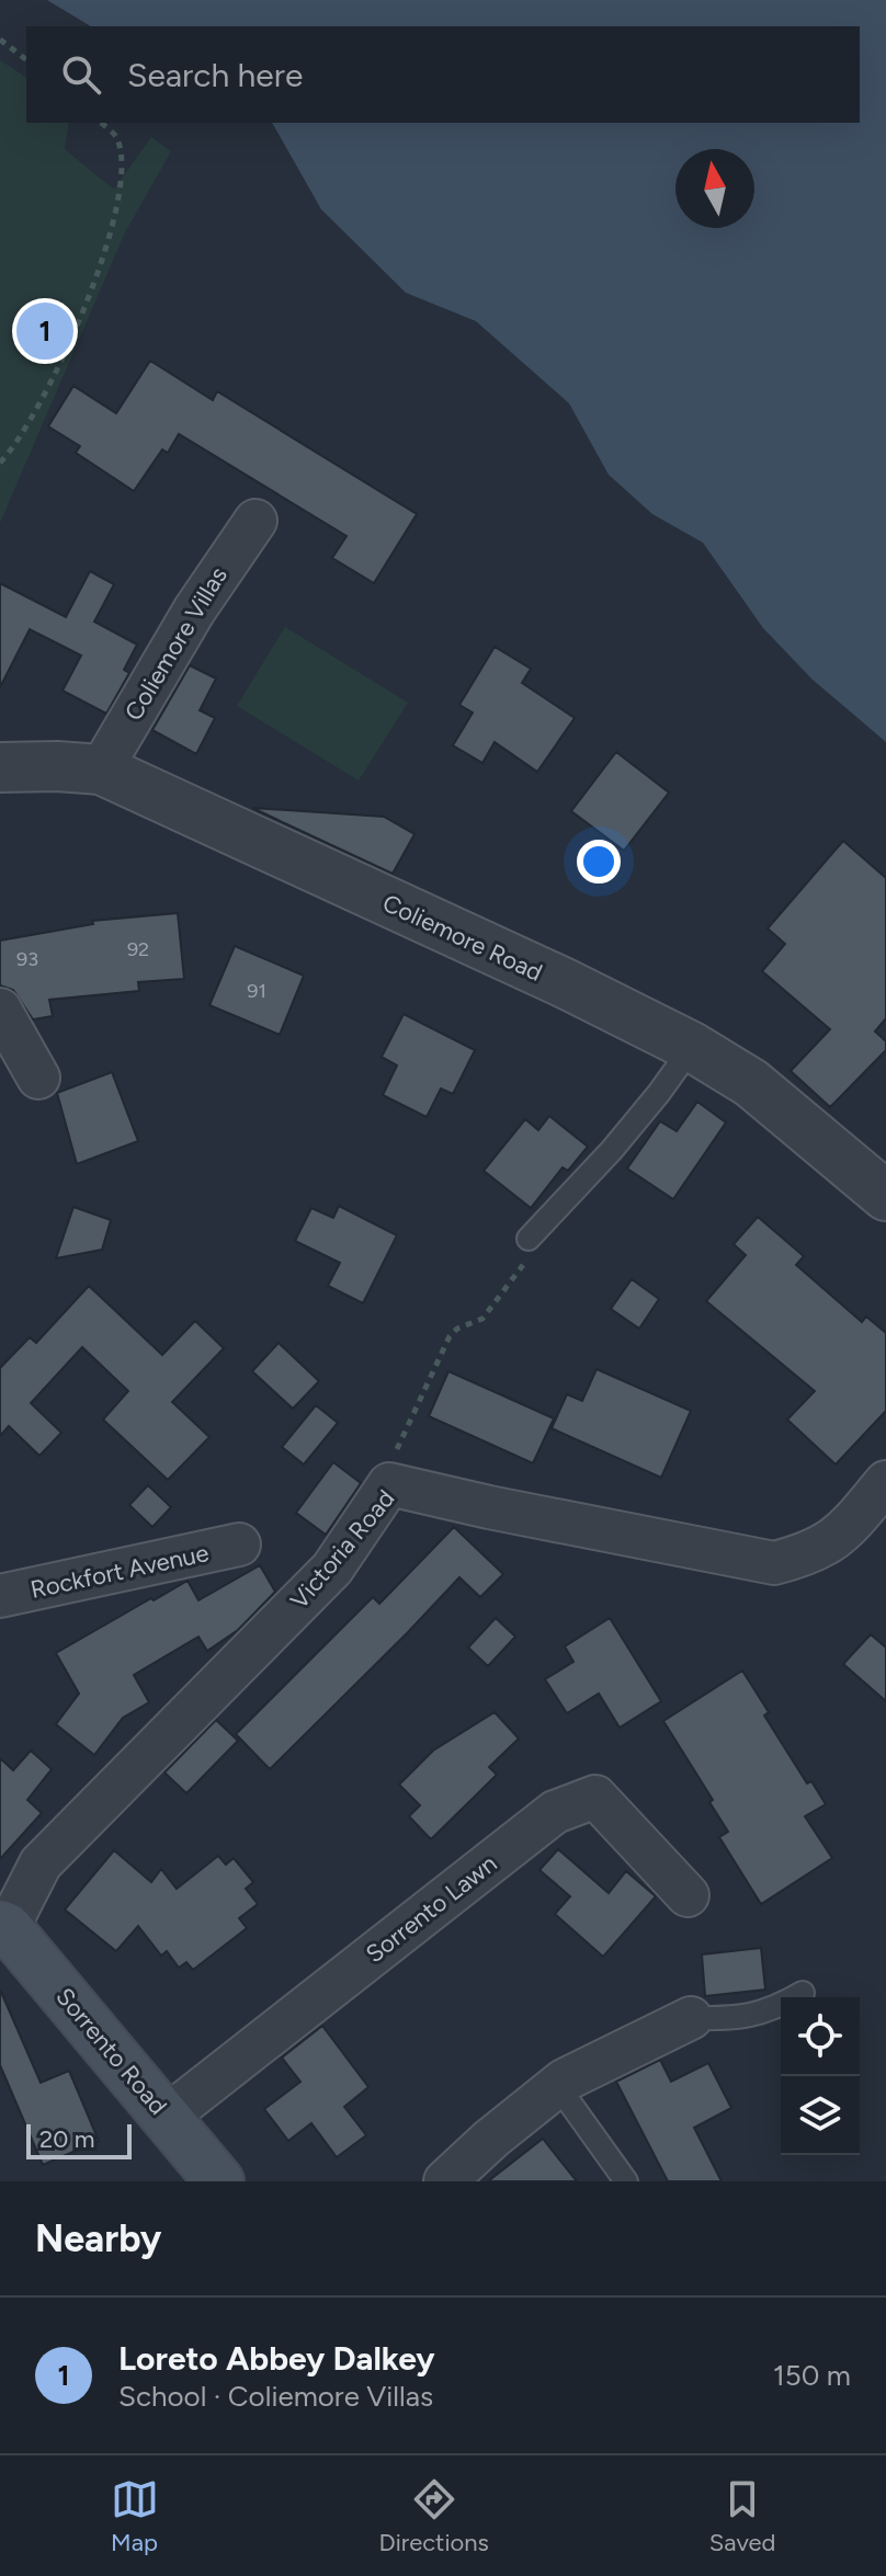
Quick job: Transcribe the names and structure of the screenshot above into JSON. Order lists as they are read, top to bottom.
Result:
{
  "streets": {
    "main road": ["Sorrento Road"],
    "street": [
      "Coliemore Villas",
      "Coliemore Road",
      "Victoria Road",
      "Rockfort Avenue",
      "Sorrento Lawn"
    ]
  },
  "crossings": [
    ["Coliemore Villas", "Coliemore Road"],
    ["Victoria Road", "Sorrento Road"],
    ["Sorrento Lawn", "Sorrento Road"]
  ],
  "house_numbers": ["92", "93", "91"],
  "scale_bar": "20 m",
  "north": "top",
  "page": {
    "search": "Search here",
    "pins": "1",
    "scale": "20 m",
    "heading": "Nearby",
    "list": [
      {
        "mark": "1",
        "name": "Loreto Abbey Dalkey",
        "note": "School · Coliemore Villas",
        "value": "150 m"
      }
    ],
    "nav": ["Map", "Directions", "Saved"]
  }
}
